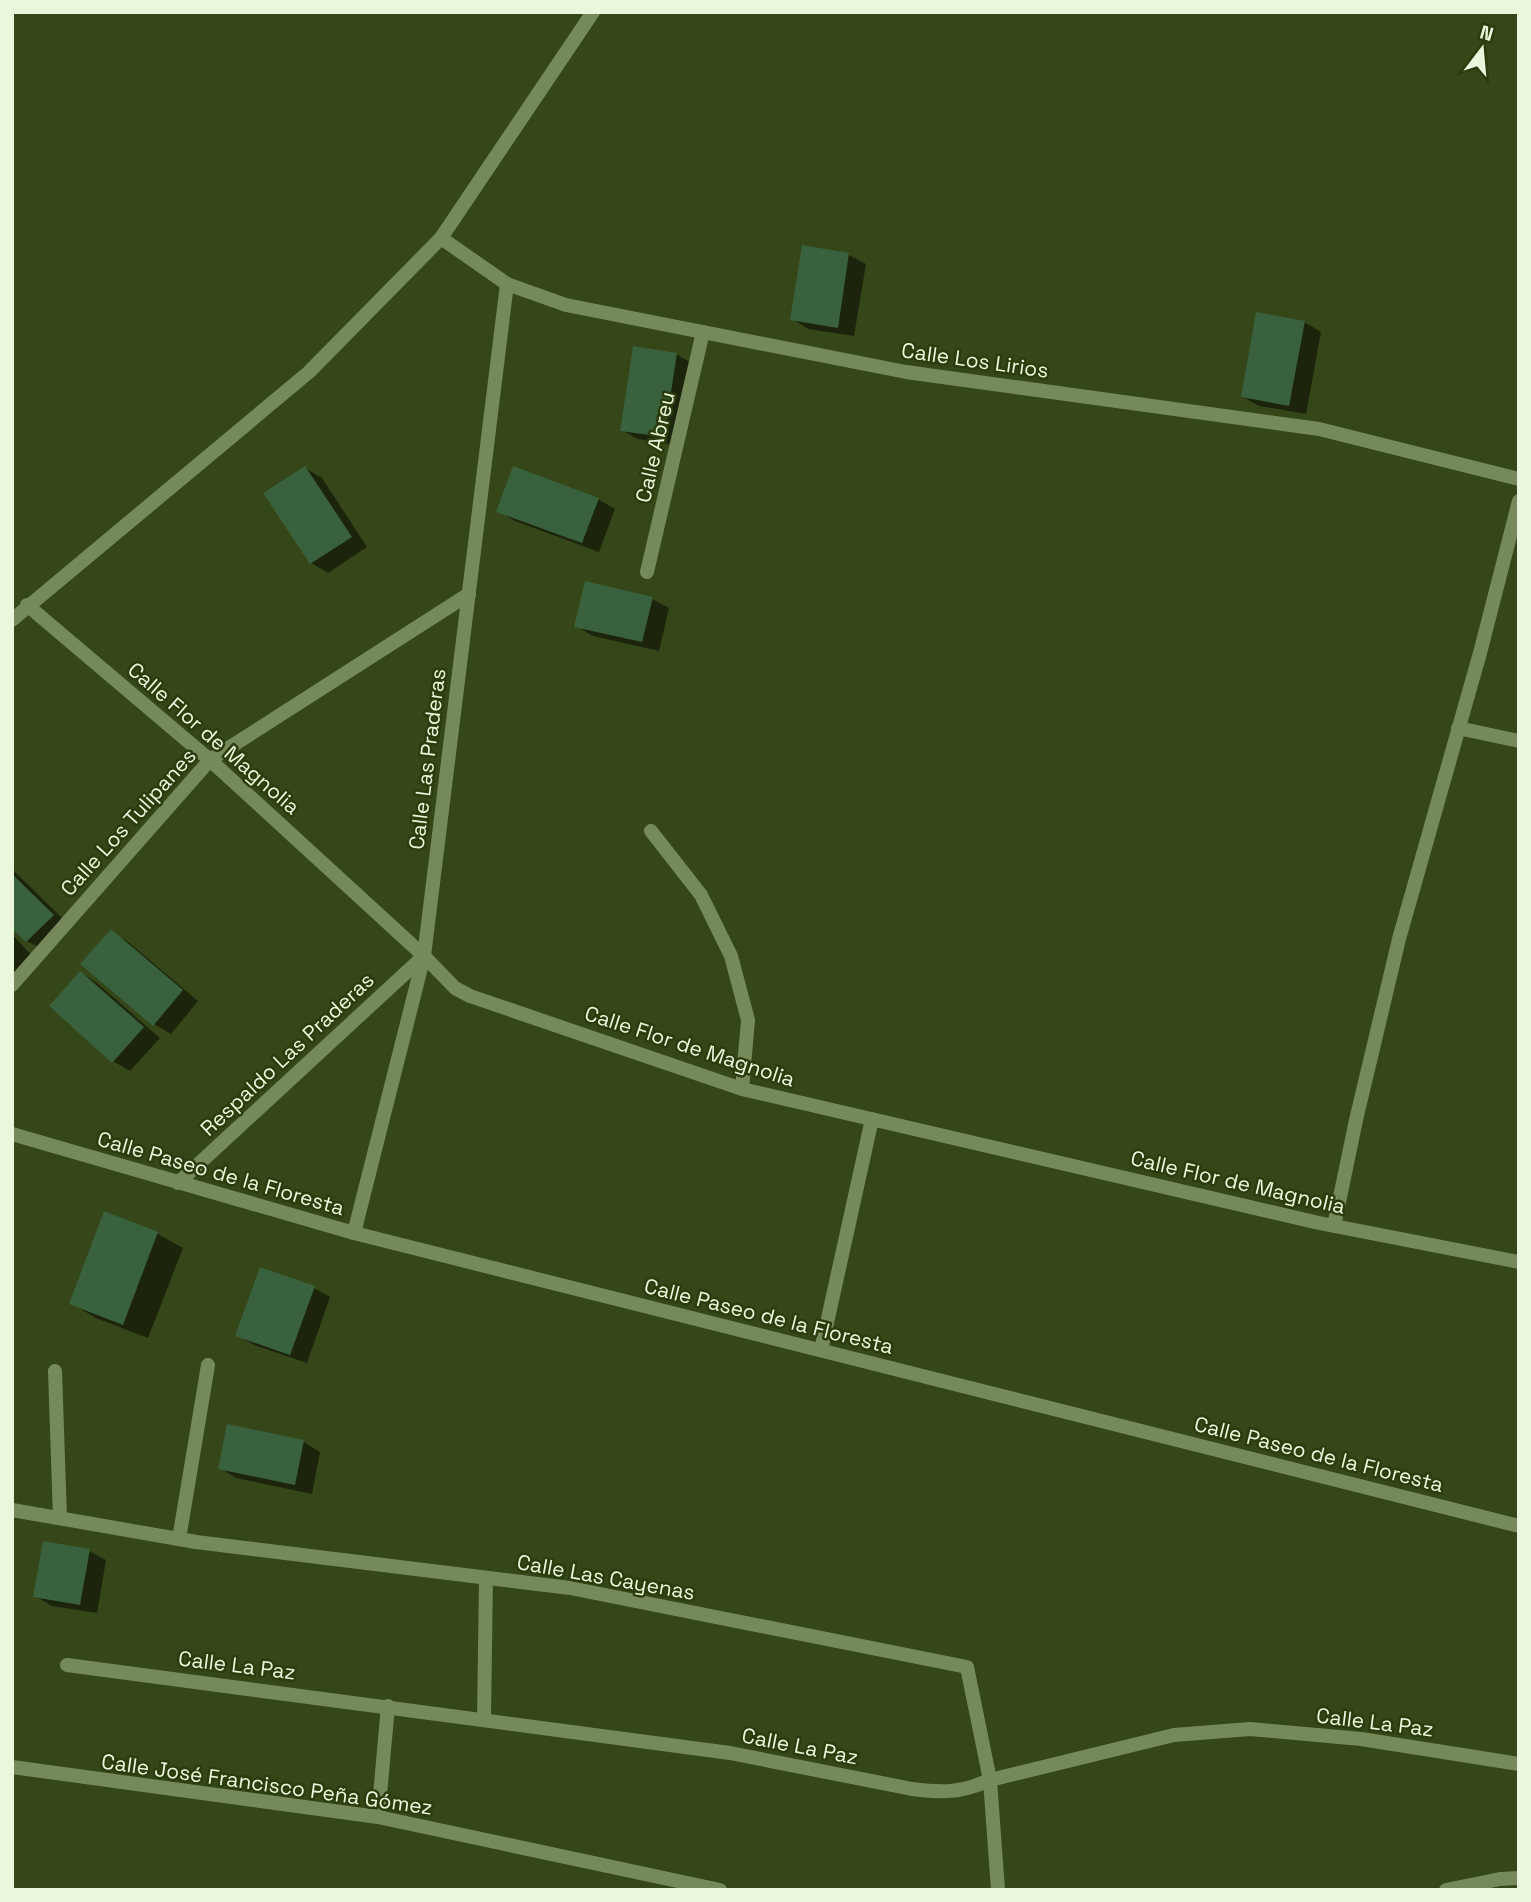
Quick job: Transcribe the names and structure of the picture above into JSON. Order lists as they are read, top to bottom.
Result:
{
  "streets": {
    "street": [
      "Calle Los Lirios",
      "Calle Abreu",
      "Calle Flor de Magnolia",
      "Calle Las Praderas",
      "Calle Los Tulipanes",
      "Respaldo Las Praderas",
      "Calle Paseo de la Floresta",
      "Calle Las Cayenas",
      "Calle La Paz",
      "Calle José Francisco Peña Gómez"
    ]
  },
  "crossings": [
    ["Calle Los Lirios", "Calle Abreu"],
    ["Calle Los Lirios", "Calle Las Praderas"],
    ["Calle Flor de Magnolia", "Calle Las Praderas"],
    ["Calle Flor de Magnolia", "Calle Los Tulipanes"],
    ["Calle Flor de Magnolia", "Respaldo Las Praderas"],
    ["Calle Las Praderas", "Calle Los Tulipanes"],
    ["Calle Las Praderas", "Respaldo Las Praderas"],
    ["Calle Las Praderas", "Calle Paseo de la Floresta"],
    ["Respaldo Las Praderas", "Calle Paseo de la Floresta"],
    ["Calle Las Cayenas", "Calle La Paz"]
  ],
  "north": "top"
}
